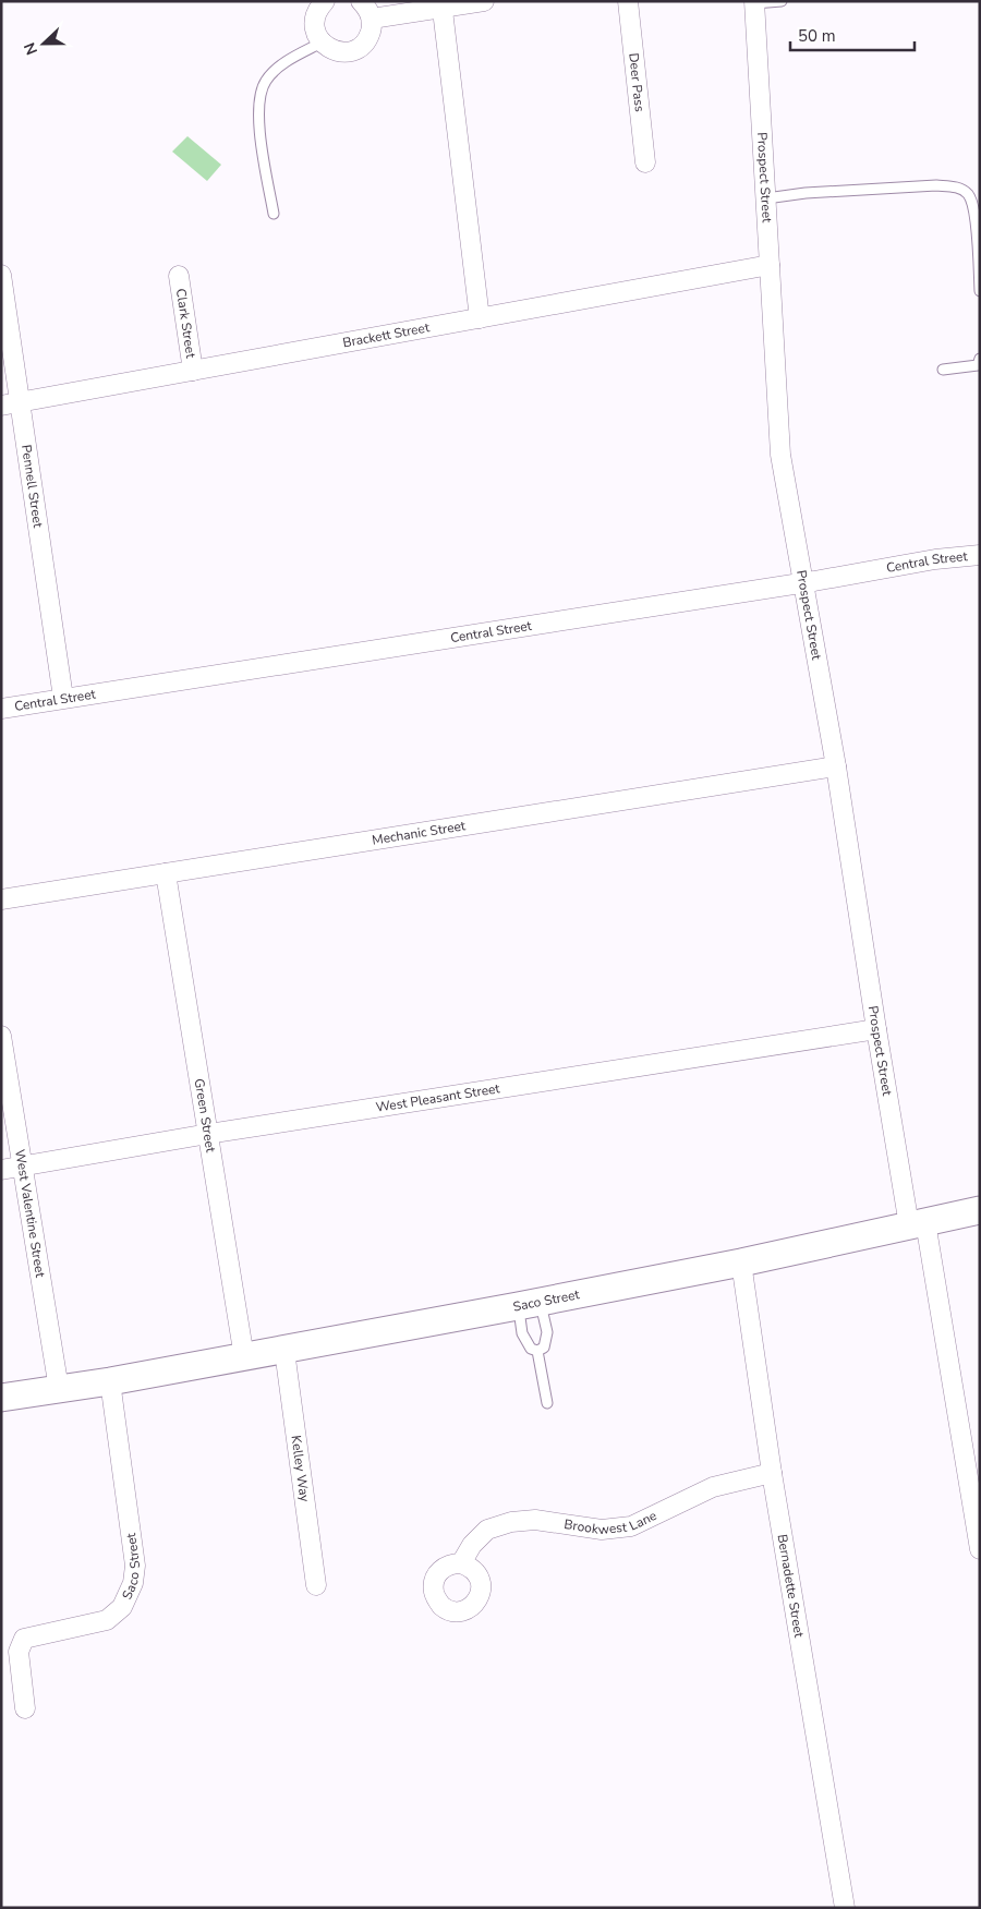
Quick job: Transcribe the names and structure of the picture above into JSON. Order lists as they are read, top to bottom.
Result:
{
  "streets": {
    "main road": ["Saco Street"],
    "street": [
      "Deer Pass",
      "Prospect Street",
      "Clark Street",
      "Brackett Street",
      "Pennell Street",
      "Central Street",
      "Mechanic Street",
      "West Pleasant Street",
      "Green Street",
      "West Valentine Street",
      "Kelley Way",
      "Brookwest Lane",
      "Bernadette Street"
    ]
  },
  "crossings": [
    ["Prospect Street", "Brackett Street"],
    ["Prospect Street", "Central Street"],
    ["Prospect Street", "Mechanic Street"],
    ["Prospect Street", "West Pleasant Street"],
    ["Prospect Street", "Saco Street"],
    ["Clark Street", "Brackett Street"],
    ["Brackett Street", "Pennell Street"],
    ["Pennell Street", "Central Street"],
    ["Mechanic Street", "Green Street"],
    ["West Pleasant Street", "Green Street"],
    ["West Pleasant Street", "West Valentine Street"],
    ["Green Street", "Saco Street"],
    ["West Valentine Street", "Saco Street"],
    ["Saco Street", "Kelley Way"],
    ["Saco Street", "Bernadette Street"],
    ["Brookwest Lane", "Bernadette Street"]
  ],
  "scale_bar": "50 m",
  "north": "left"
}
